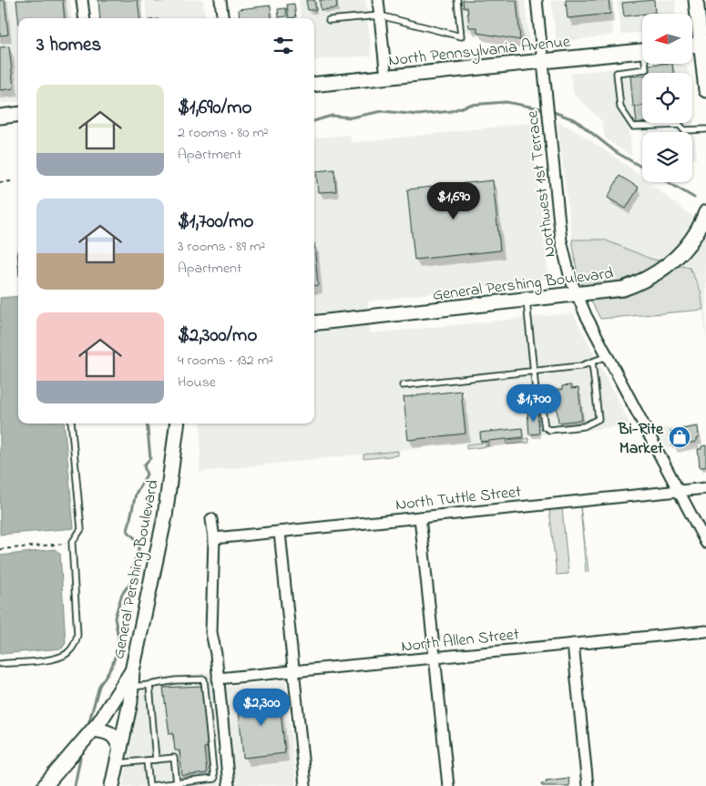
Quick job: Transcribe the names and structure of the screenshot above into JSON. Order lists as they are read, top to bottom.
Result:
{
  "streets": {
    "main road": ["North Pennsylvania Avenue", "General Pershing Boulevard"],
    "street": ["Northwest 1st Terrace", "North Tuttle Street", "North Allen Street"]
  },
  "crossings": [
    ["North Pennsylvania Avenue", "Northwest 1st Terrace"],
    ["Northwest 1st Terrace", "General Pershing Boulevard"],
    ["Northwest 1st Terrace", "North Tuttle Street"]
  ],
  "places": {
    "shop": ["Bi-Rite Market"]
  },
  "north": "left",
  "page": {
    "heading": "3 homes",
    "list": [
      {
        "name": "$1,690/mo",
        "note": "2 rooms · 80 m² · Apartment"
      },
      {
        "name": "$1,700/mo",
        "note": "3 rooms · 89 m² · Apartment"
      },
      {
        "name": "$2,300/mo",
        "note": "4 rooms · 132 m² · House"
      }
    ],
    "price": ["$1,690", "$1,700", "$2,300"]
  }
}
